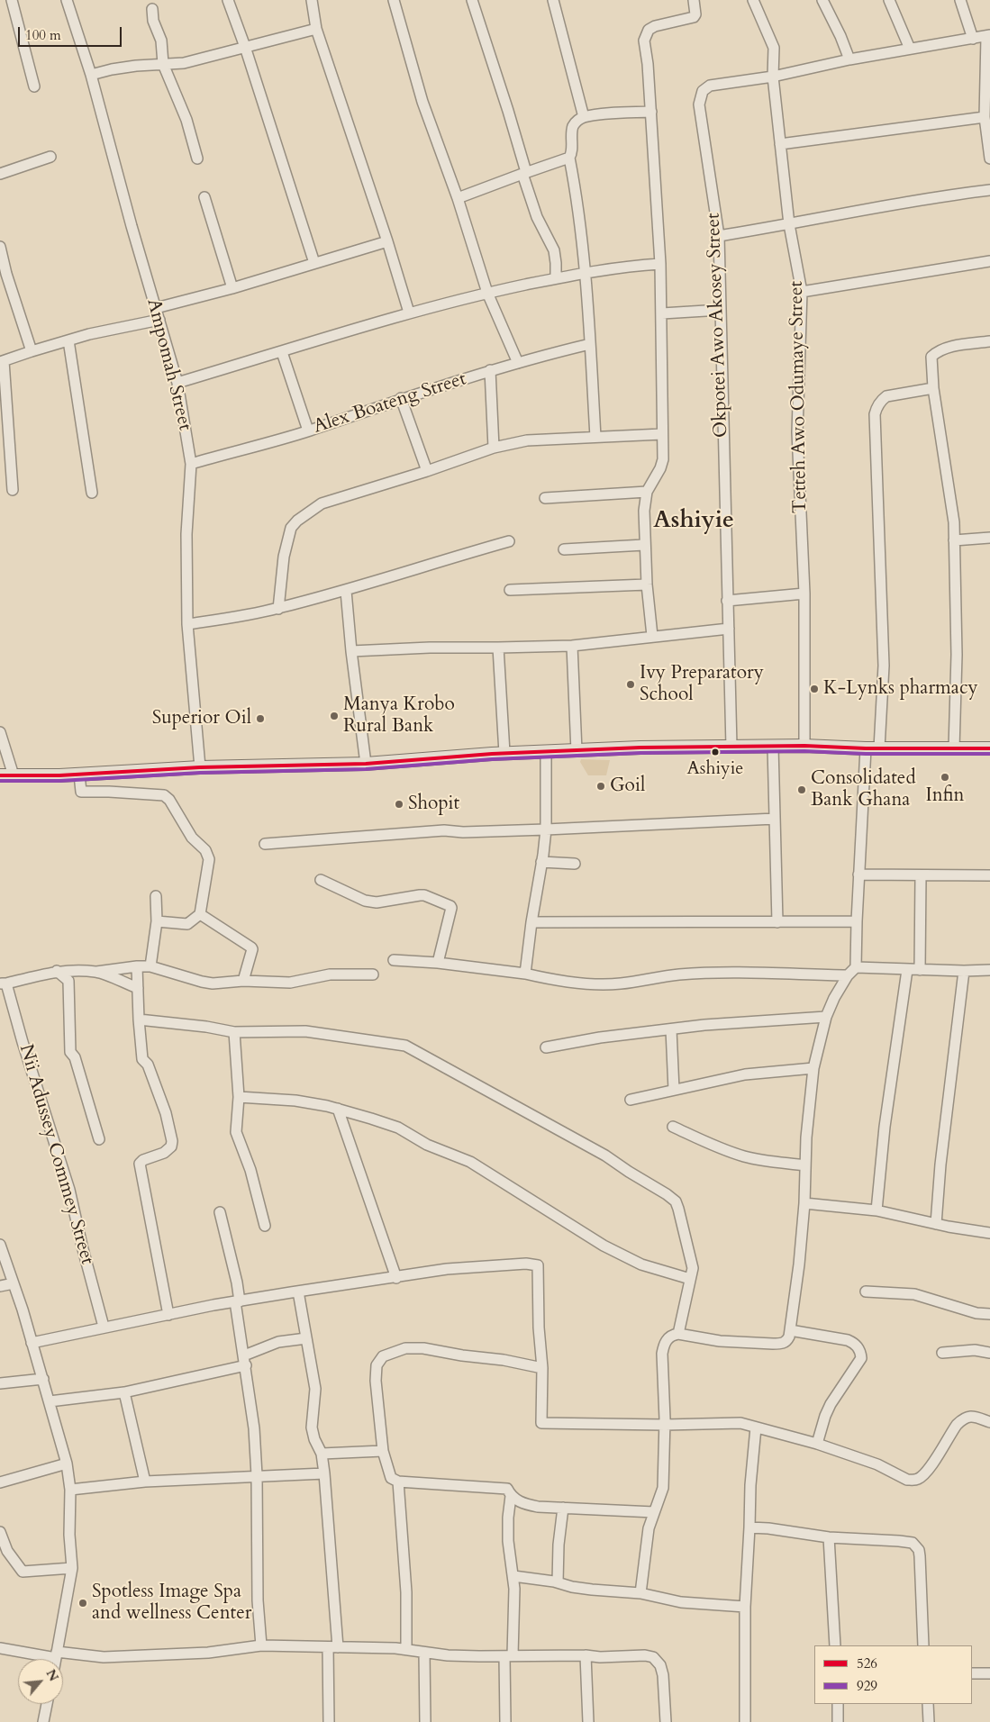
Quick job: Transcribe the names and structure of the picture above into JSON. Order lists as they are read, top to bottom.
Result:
{
  "streets": {
    "street": [
      "Okpotei Awo Akosey Street",
      "Ampomah Street",
      "Tetteh Awo Odumaye Street",
      "Alex Boateng Street",
      "Nii Adussey Commey Street"
    ]
  },
  "crossings": [
    ["Okpotei Awo Akosey Street", "Tetteh Awo Odumaye Street"],
    ["Ampomah Street", "Alex Boateng Street"]
  ],
  "districts": ["Ashiyie"],
  "places": [
    "Ivy Preparatory School",
    "K-Lynks pharmacy",
    "Manya Krobo Rural Bank",
    "Superior Oil",
    "Ashiyie",
    "Infin",
    "Goil",
    "Consolidated Bank Ghana",
    "Shopit",
    "Spotless Image Spa and wellness Center"
  ],
  "lines": ["transit line 526", "transit line 929"],
  "legend": ["526", "929"],
  "scale_bar": "100 m",
  "north": "top right"
}
